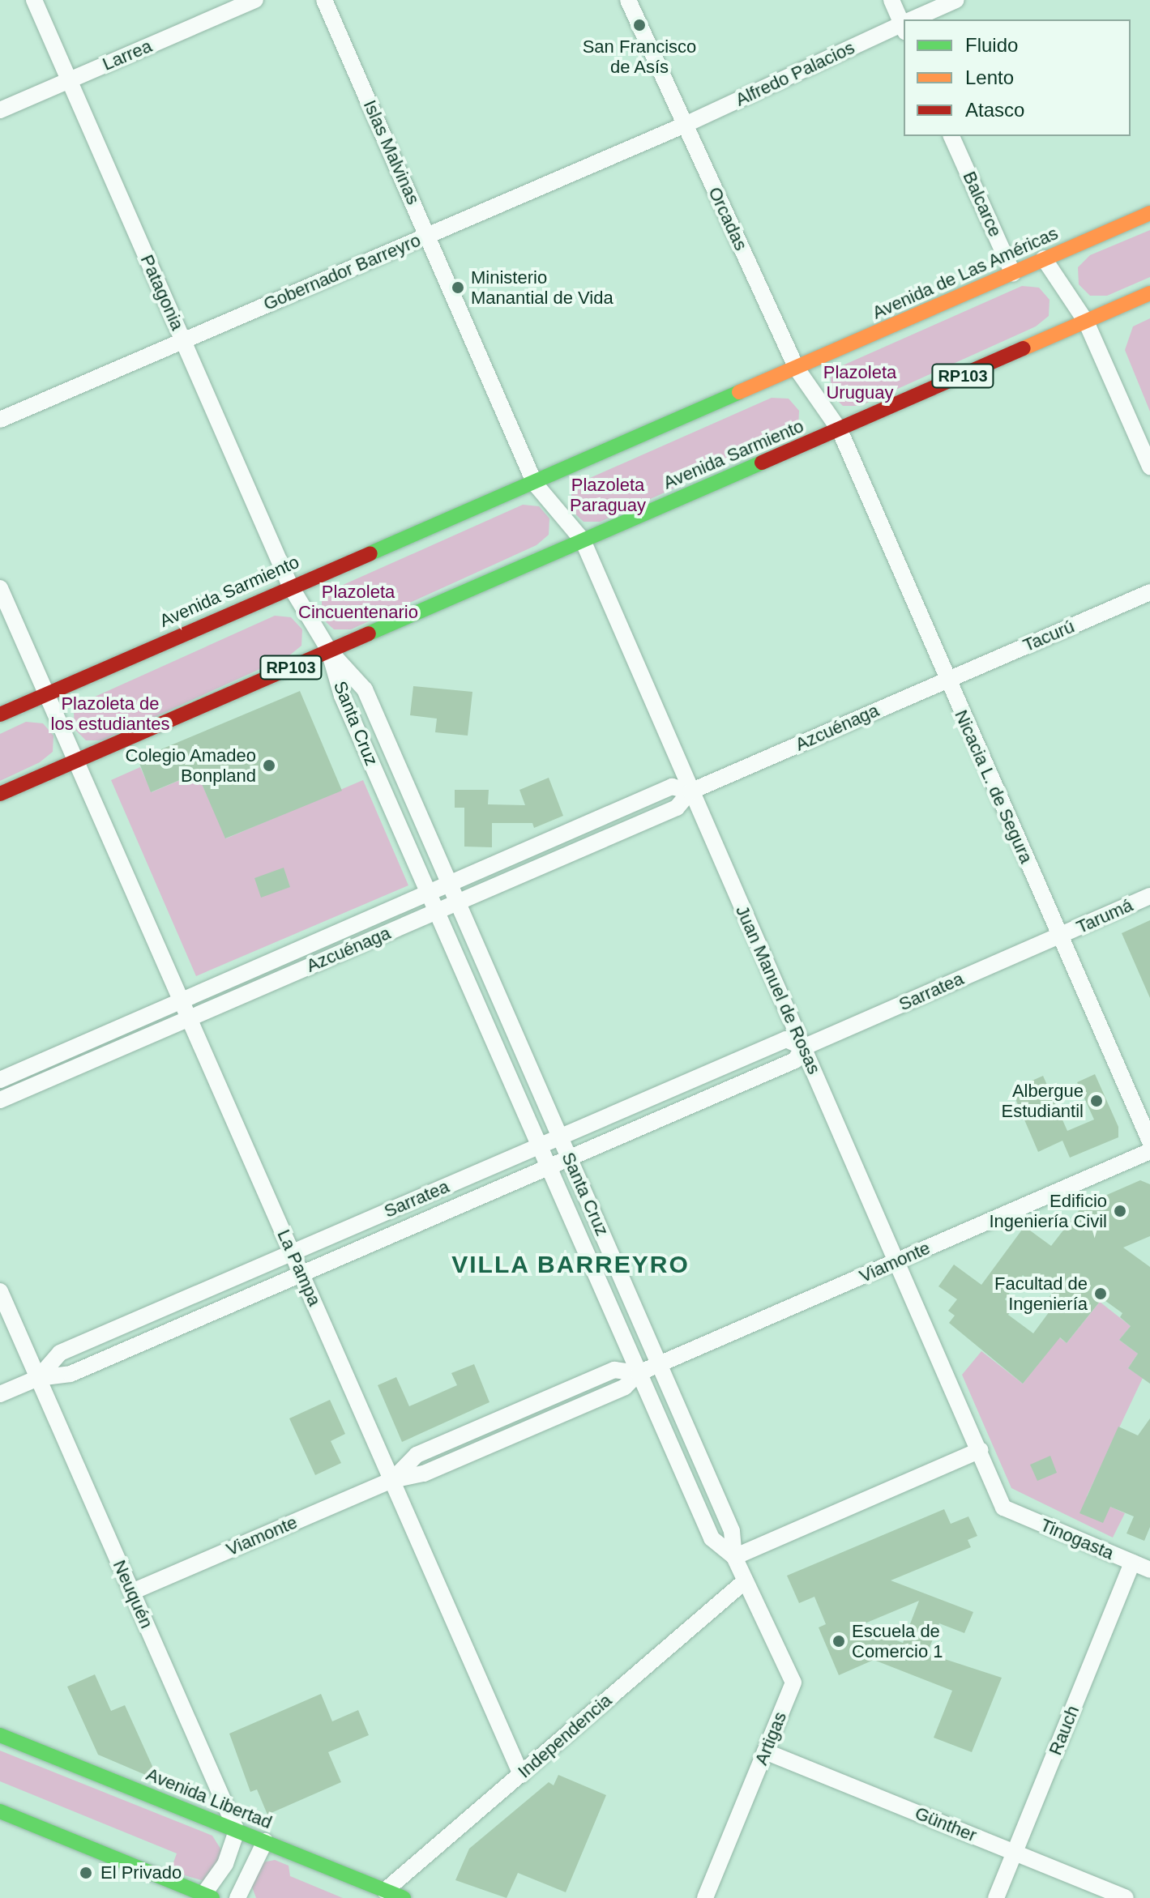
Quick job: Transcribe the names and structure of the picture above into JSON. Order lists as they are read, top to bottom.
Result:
{
  "streets": {
    "main road": [
      "Avenida de Las Américas",
      "RP103",
      "Avenida Sarmiento",
      "Avenida Libertad"
    ],
    "street": [
      "Larrea",
      "Alfredo Palacios",
      "Islas Malvinas",
      "Balcarce",
      "Orcadas",
      "Gobernador Barreyro",
      "Patagonia",
      "Tacurú",
      "Santa Cruz",
      "Azcuénaga",
      "Nicacia L. de Segura",
      "Tarumá",
      "Juan Manuel de Rosas",
      "Sarratea",
      "Viamonte",
      "La Pampa",
      "Tinogasta",
      "Neuquén",
      "Rauch",
      "Independencia",
      "Artigas",
      "Günther"
    ]
  },
  "crossings": [
    ["Larrea", "Patagonia"],
    ["Alfredo Palacios", "Orcadas"],
    ["Alfredo Palacios", "Gobernador Barreyro"],
    ["Islas Malvinas", "Gobernador Barreyro"],
    ["Islas Malvinas", "Avenida Sarmiento"],
    ["Islas Malvinas", "Juan Manuel de Rosas"],
    ["Balcarce", "Avenida de Las Américas"],
    ["Orcadas", "Gobernador Barreyro"],
    ["Orcadas", "Avenida de Las Américas"],
    ["Orcadas", "RP103"],
    ["Orcadas", "Avenida Sarmiento"],
    ["Orcadas", "Nicacia L. de Segura"],
    ["Gobernador Barreyro", "Patagonia"],
    ["Avenida de Las Américas", "Avenida Sarmiento"],
    ["Patagonia", "Avenida Sarmiento"],
    ["Patagonia", "Santa Cruz"],
    ["RP103", "Avenida Sarmiento"],
    ["RP103", "Nicacia L. de Segura"],
    ["Avenida Sarmiento", "Santa Cruz"],
    ["Avenida Sarmiento", "Nicacia L. de Segura"],
    ["Avenida Sarmiento", "Juan Manuel de Rosas"],
    ["Avenida Sarmiento", "La Pampa"],
    ["Tacurú", "Azcuénaga"],
    ["Tacurú", "Nicacia L. de Segura"],
    ["Santa Cruz", "Azcuénaga"],
    ["Santa Cruz", "Sarratea"],
    ["Santa Cruz", "Viamonte"],
    ["Santa Cruz", "Independencia"],
    ["Santa Cruz", "Artigas"],
    ["Azcuénaga", "Nicacia L. de Segura"],
    ["Azcuénaga", "Juan Manuel de Rosas"],
    ["Azcuénaga", "La Pampa"],
    ["Nicacia L. de Segura", "Tarumá"],
    ["Nicacia L. de Segura", "Sarratea"],
    ["Tarumá", "Sarratea"],
    ["Juan Manuel de Rosas", "Sarratea"],
    ["Juan Manuel de Rosas", "Viamonte"],
    ["Juan Manuel de Rosas", "Tinogasta"],
    ["Sarratea", "La Pampa"],
    ["Sarratea", "Neuquén"],
    ["Viamonte", "La Pampa"],
    ["Viamonte", "Neuquén"],
    ["La Pampa", "Independencia"],
    ["Tinogasta", "Rauch"],
    ["Neuquén", "Avenida Libertad"],
    ["Rauch", "Günther"],
    ["Independencia", "Artigas"],
    ["Independencia", "Avenida Libertad"],
    ["Artigas", "Günther"]
  ],
  "districts": ["VILLA BARREYRO"],
  "parks": [
    "Plazoleta Uruguay",
    "Plazoleta Paraguay",
    "Plazoleta Cincuentenario",
    "Plazoleta de los estudiantes"
  ],
  "places": [
    "San Francisco de Asís",
    "Ministerio Manantial de Vida",
    "Colegio Amadeo Bonpland",
    "Albergue Estudiantil",
    "Edificio Ingeniería Civil",
    "Facultad de Ingeniería",
    "Escuela de Comercio 1",
    "El Privado"
  ],
  "legend": ["Fluido", "Lento", "Atasco"]
}
